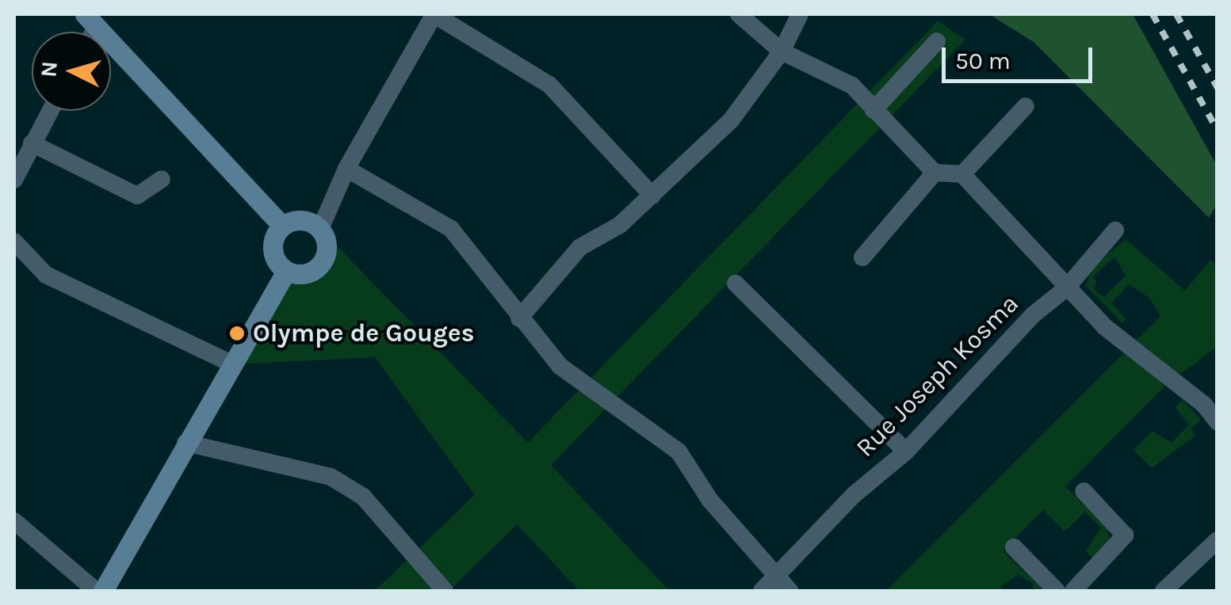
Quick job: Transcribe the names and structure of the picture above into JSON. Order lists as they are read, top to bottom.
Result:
{
  "streets": {
    "street": ["Rue Joseph Kosma"]
  },
  "places": ["Olympe de Gouges"],
  "scale_bar": "50 m",
  "north": "left"
}
